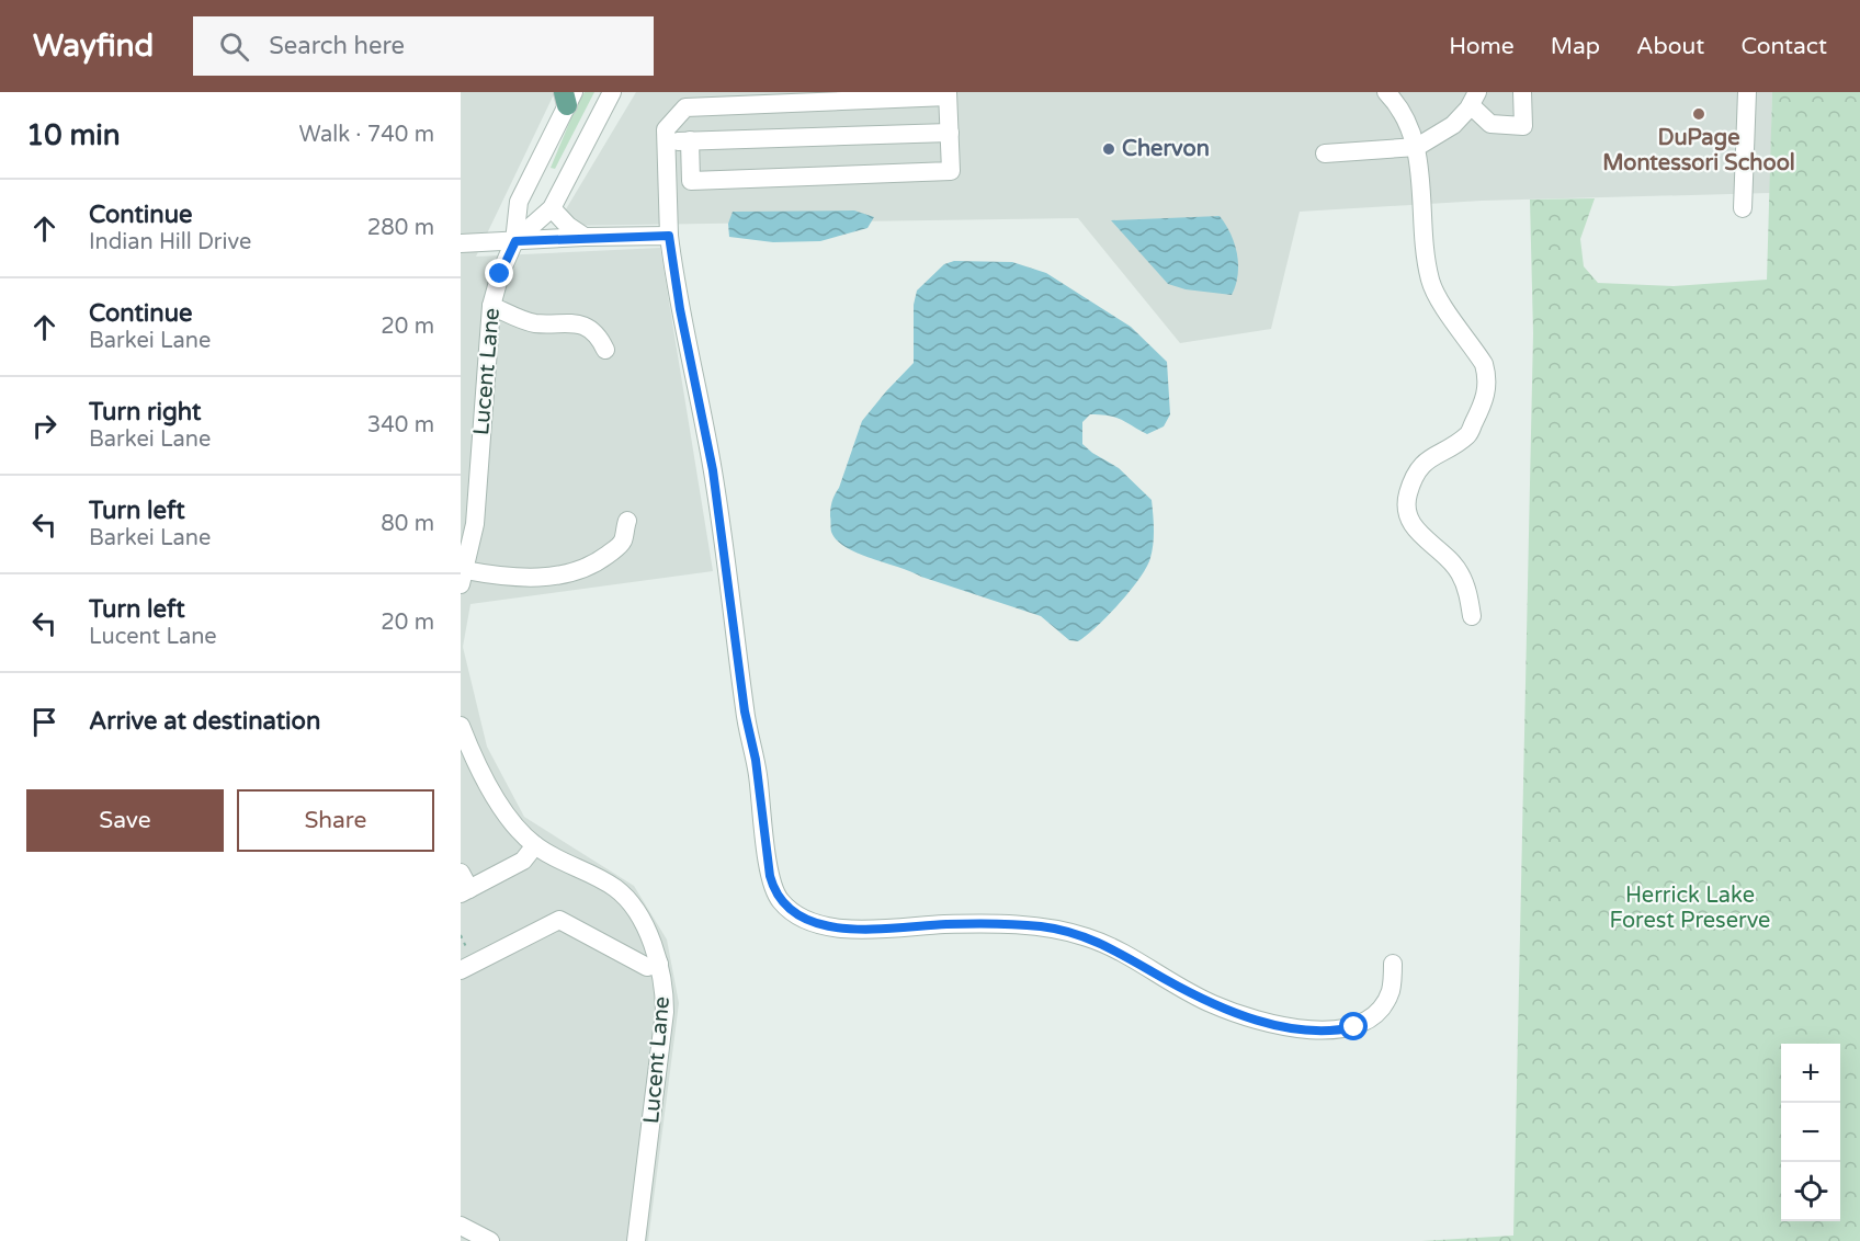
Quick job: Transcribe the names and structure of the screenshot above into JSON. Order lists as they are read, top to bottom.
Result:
{
  "streets": {
    "street": ["Lucent Lane"]
  },
  "parks": ["Herrick Lake Forest Preserve"],
  "places": ["DuPage Montessori School", "Chervon"],
  "page": {
    "header": "Wayfind",
    "search": "Search here",
    "nav": [
      "Home",
      "Map",
      "About",
      "Contact"
    ],
    "heading": ["10 min", "Walk · 740 m"],
    "list": [
      ["Continue", "Indian Hill Drive", "280 m"],
      ["Continue", "Barkei Lane", "20 m"],
      ["Turn right", "Barkei Lane", "340 m"],
      ["Turn left", "Barkei Lane", "80 m"],
      ["Turn left", "Lucent Lane", "20 m"],
      "Arrive at destination"
    ],
    "buttons": ["Save", "Share"],
    "map_buttons": ["+", "−"]
  }
}
